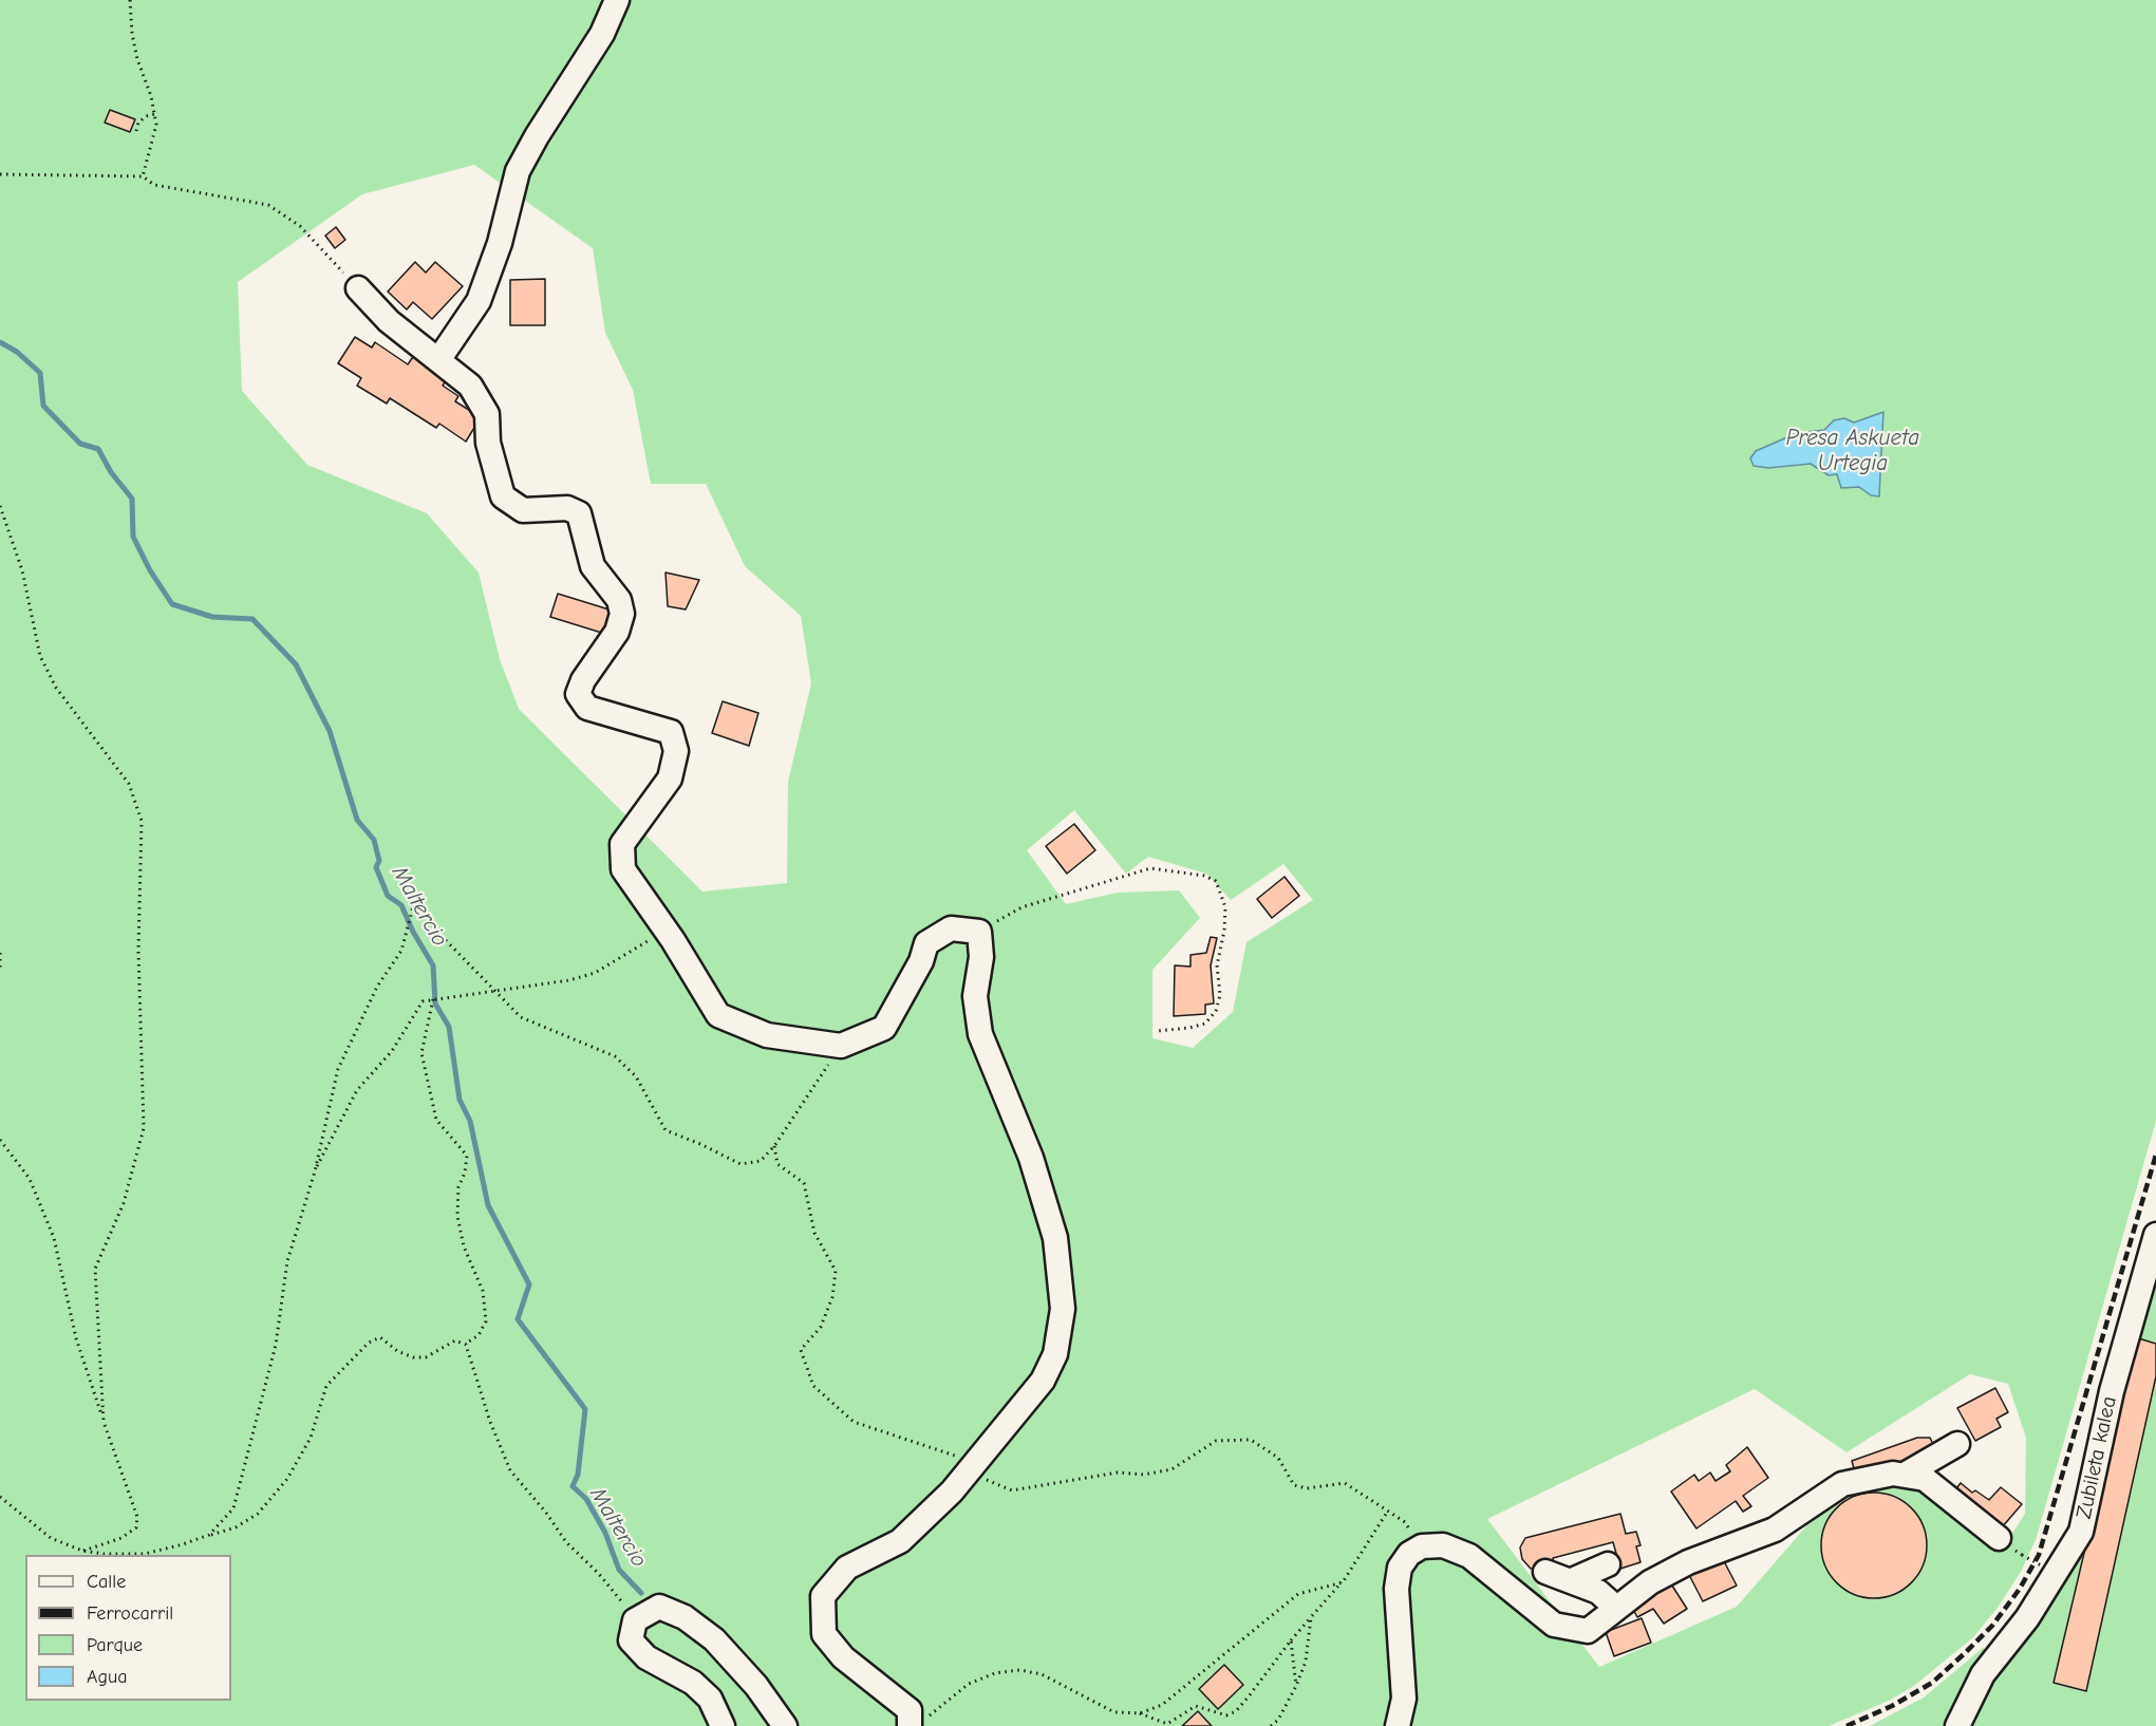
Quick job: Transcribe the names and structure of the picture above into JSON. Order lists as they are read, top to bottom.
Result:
{
  "streets": {
    "street": ["Zubileta kalea"]
  },
  "water": ["Presa Askueta Urtegia", "Maltercio"],
  "legend": [
    "Calle",
    "Ferrocarril",
    "Parque",
    "Agua"
  ]
}
